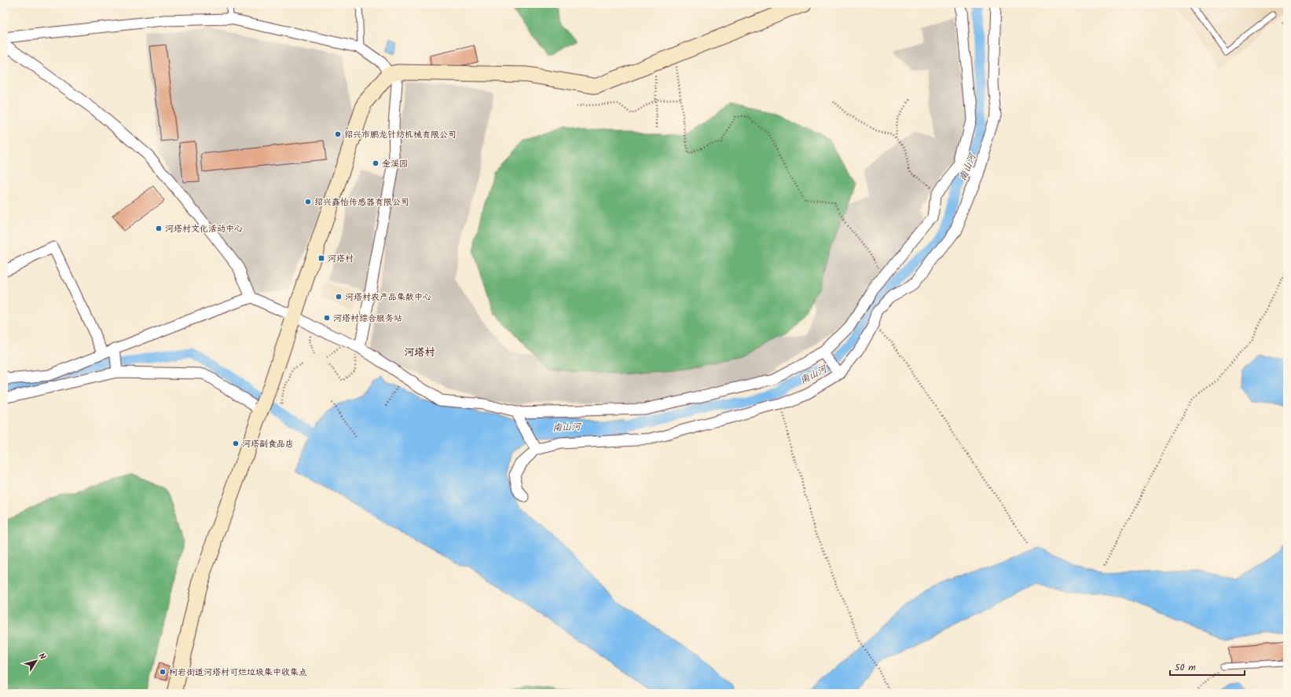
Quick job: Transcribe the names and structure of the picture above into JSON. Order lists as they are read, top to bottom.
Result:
{
  "districts": ["河塔村"],
  "water": ["南山河"],
  "places": {
    "other": [
      "绍兴市鹏龙针纺机械有限公司",
      "金溪园",
      "绍兴鑫怡传感器有限公司",
      "河塔村文化活动中心",
      "河塔村农产品集散中心",
      "河塔村综合服务站",
      "河塔副食品店",
      "柯岩街道河塔村可烂垃圾集中收集点"
    ],
    "transit": ["河塔村"]
  },
  "scale_bar": "50 m",
  "north": "top right"
}
